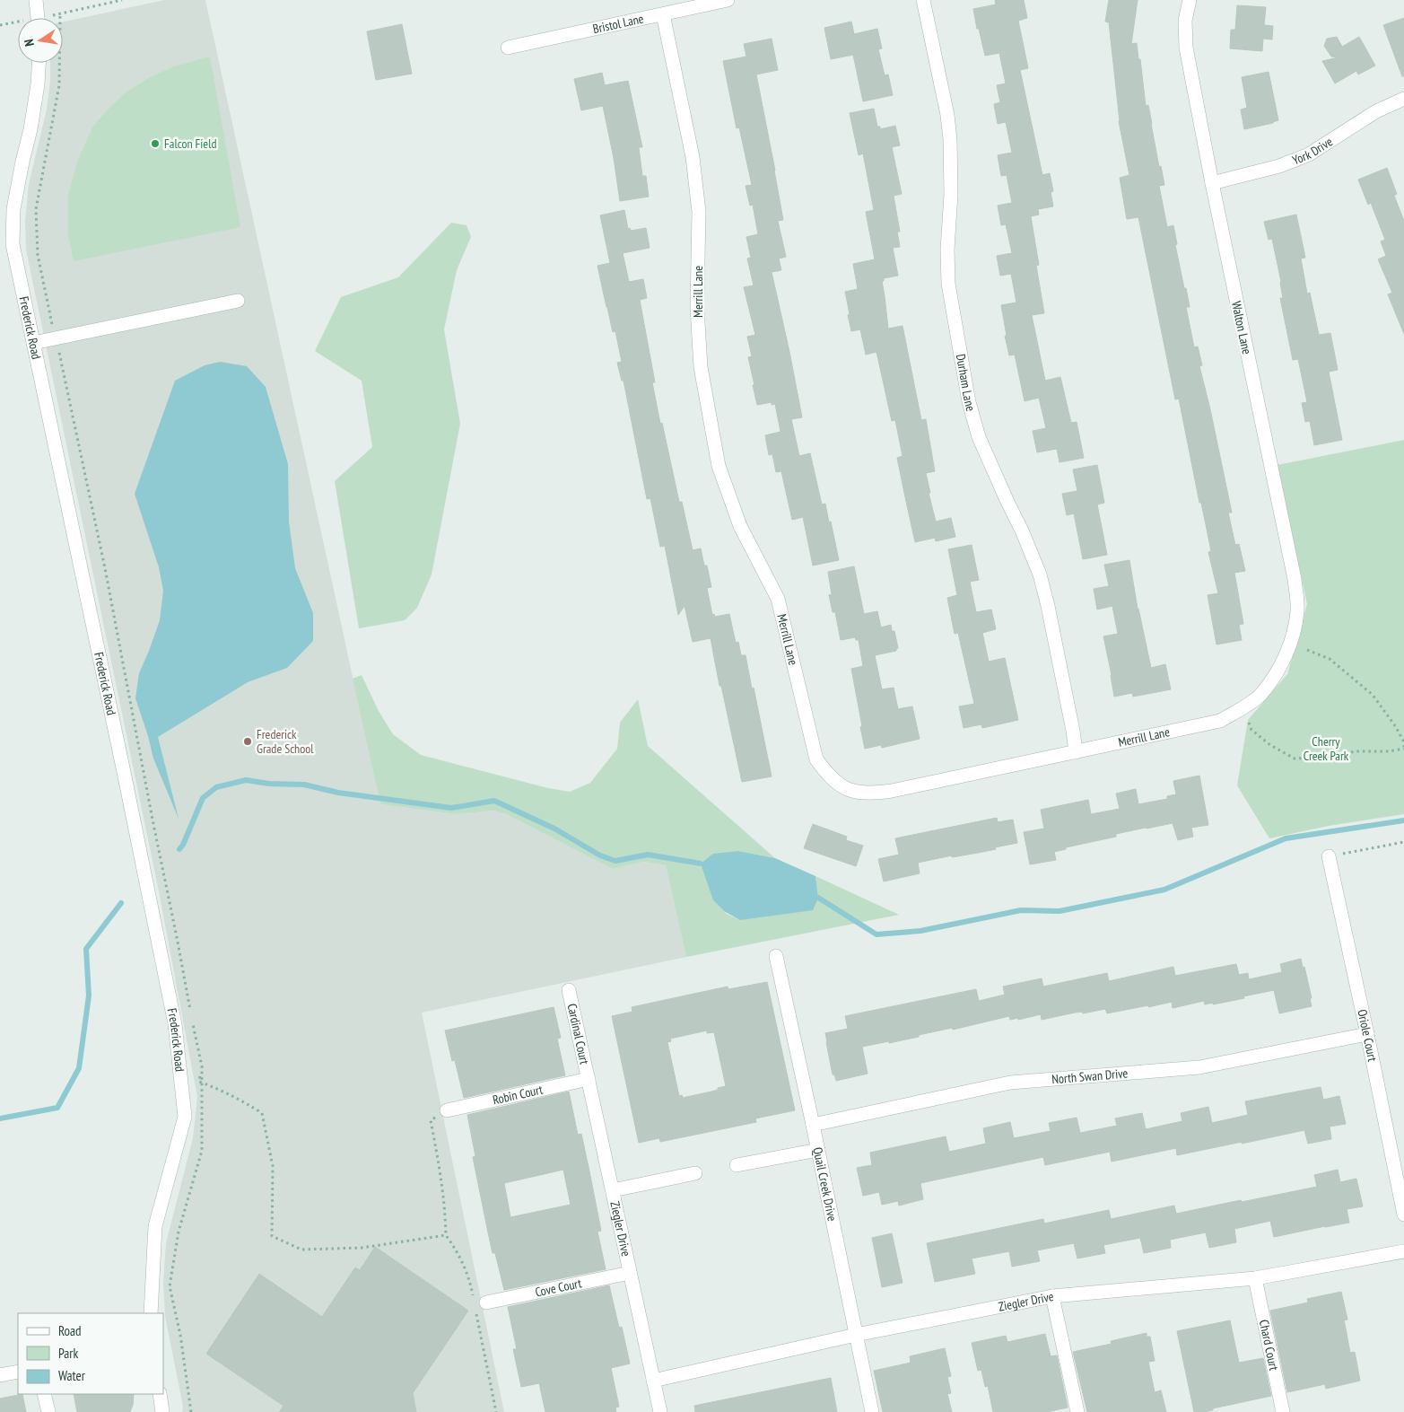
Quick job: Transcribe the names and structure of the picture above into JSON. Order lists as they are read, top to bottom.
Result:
{
  "streets": {
    "street": [
      "Bristol Lane",
      "York Drive",
      "Merrill Lane",
      "Walton Lane",
      "Frederick Road",
      "Durham Lane",
      "Cardinal Court",
      "Oriole Court",
      "North Swan Drive",
      "Robin Court",
      "Quail Creek Drive",
      "Ziegler Drive",
      "Cove Court",
      "Chard Court"
    ]
  },
  "crossings": [
    ["Bristol Lane", "Merrill Lane"],
    ["York Drive", "Walton Lane"],
    ["Merrill Lane", "Walton Lane"],
    ["Merrill Lane", "Durham Lane"],
    ["Cardinal Court", "Robin Court"],
    ["Cardinal Court", "Ziegler Drive"],
    ["Oriole Court", "North Swan Drive"],
    ["North Swan Drive", "Quail Creek Drive"],
    ["Robin Court", "Ziegler Drive"],
    ["Quail Creek Drive", "Ziegler Drive"],
    ["Ziegler Drive", "Cove Court"],
    ["Ziegler Drive", "Chard Court"]
  ],
  "parks": ["Cherry Creek Park"],
  "places": ["Falcon Field", "Frederick Grade School"],
  "legend": ["Road", "Park", "Water"],
  "north": "left"
}
